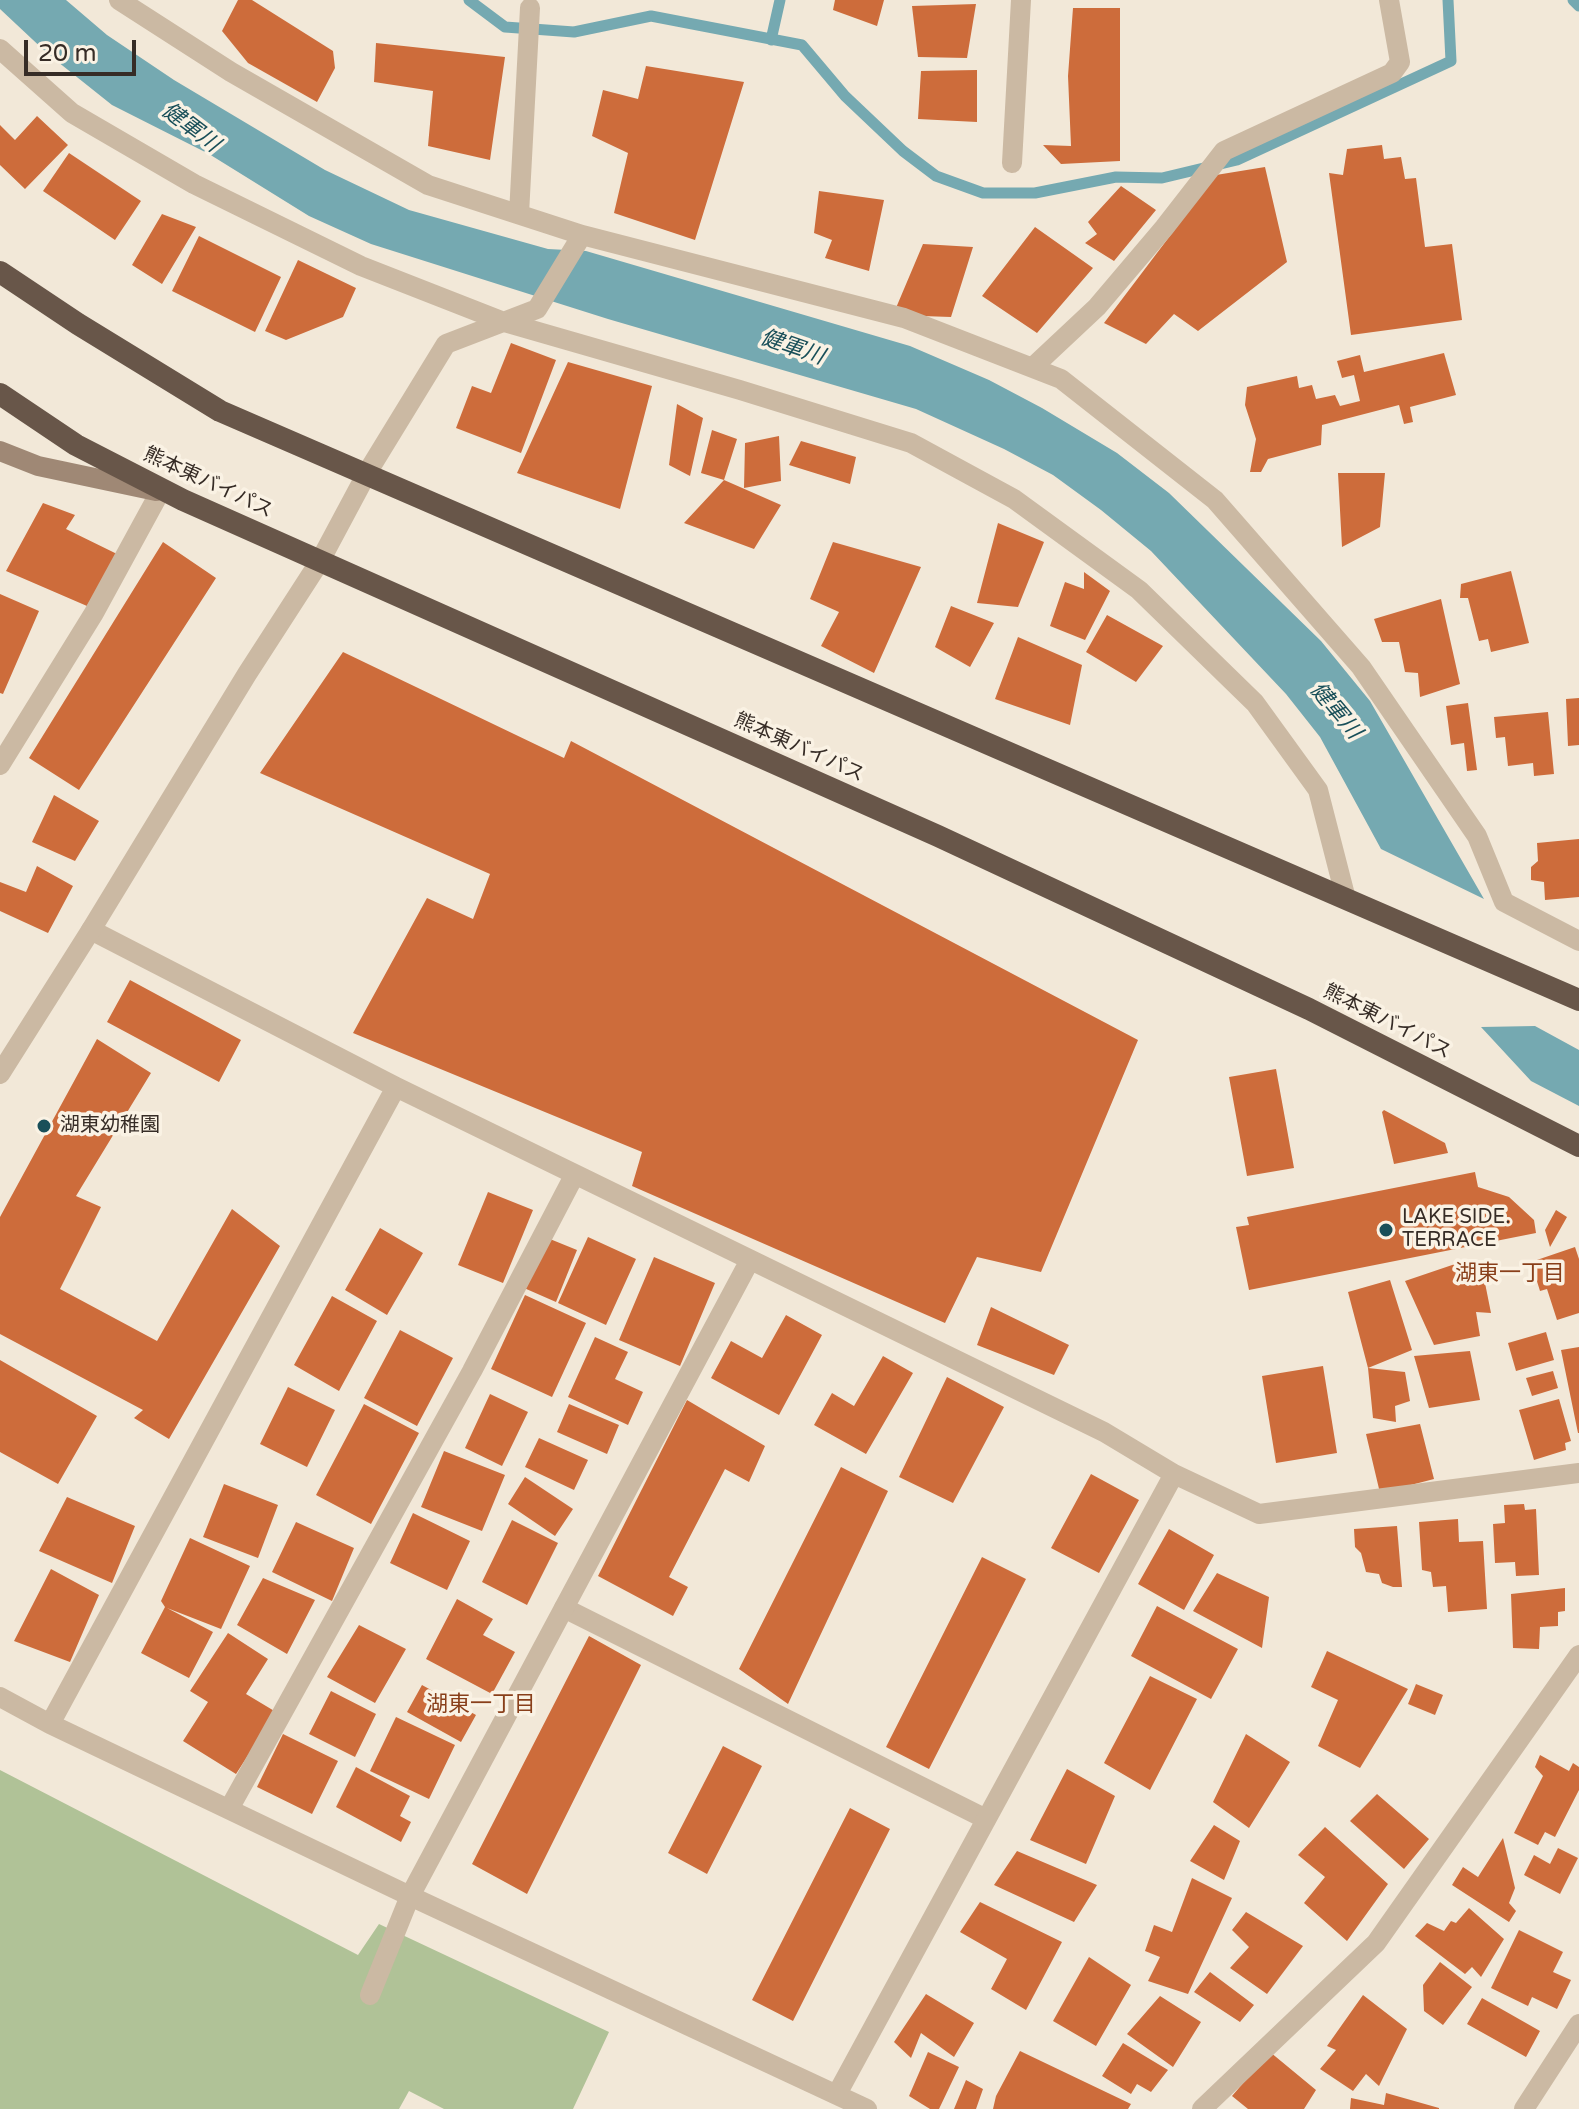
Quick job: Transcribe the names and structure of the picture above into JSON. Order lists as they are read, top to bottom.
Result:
{
  "streets": {
    "highway": ["熊本東バイパス"]
  },
  "districts": ["湖東一丁目", "湖東一丁目"],
  "water": ["健軍川"],
  "places": ["湖東幼稚園", "LAKE SIDE. TERRACE"],
  "scale_bar": "20 m"
}
